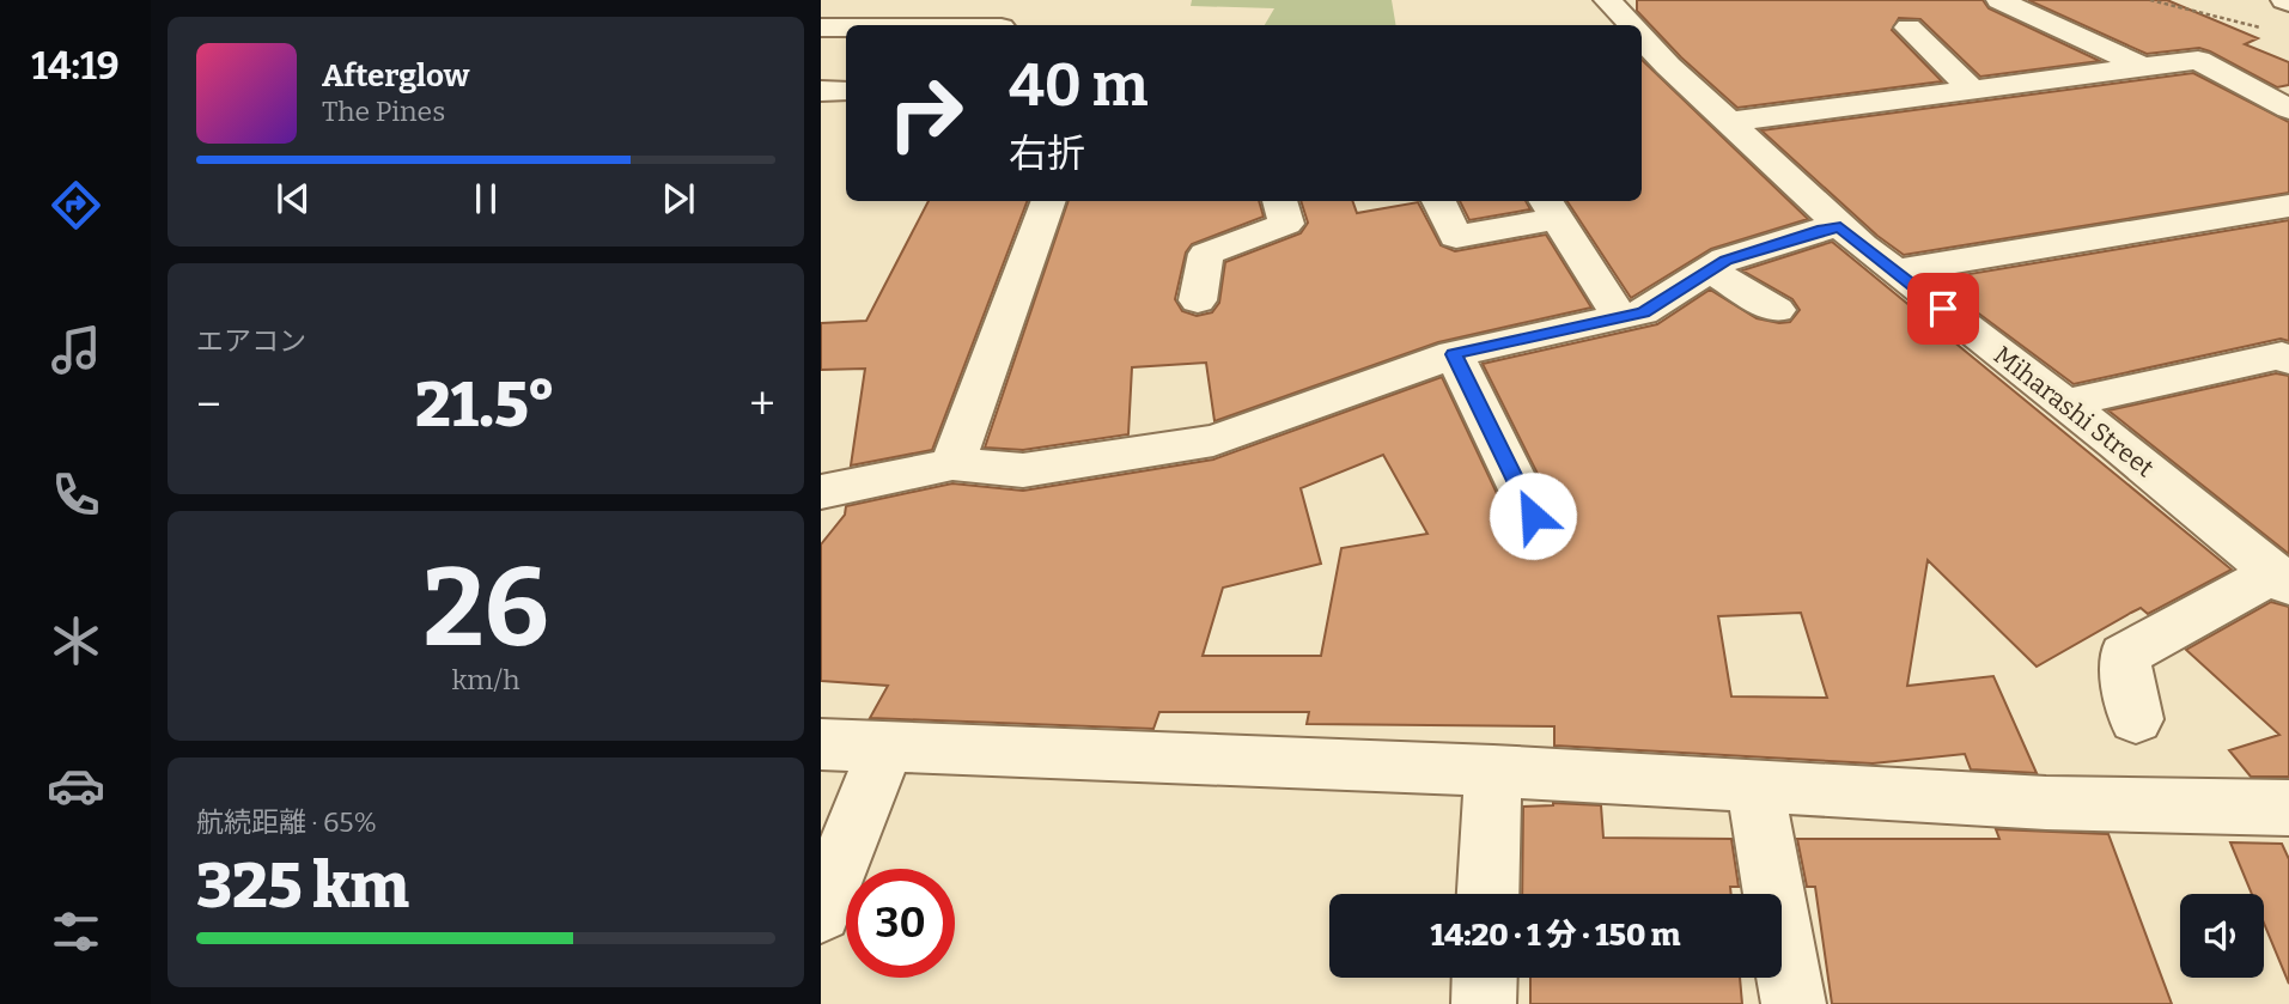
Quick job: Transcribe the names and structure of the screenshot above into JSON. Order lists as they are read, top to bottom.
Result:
{
  "streets": {
    "street": ["Miharashi Street"]
  },
  "page": {
    "tabs": "14:19",
    "turn": ["40 m", "右折"],
    "song": ["Afterglow", "The Pines"],
    "tile": [
      "エアコン",
      ["26", "km/h"],
      ["航続距離 · 65%", "325 km"]
    ],
    "heat": ["−", "21.5°", "+"],
    "limit": "30",
    "trip": "14:20 · 1 分 · 150 m"
  }
}
